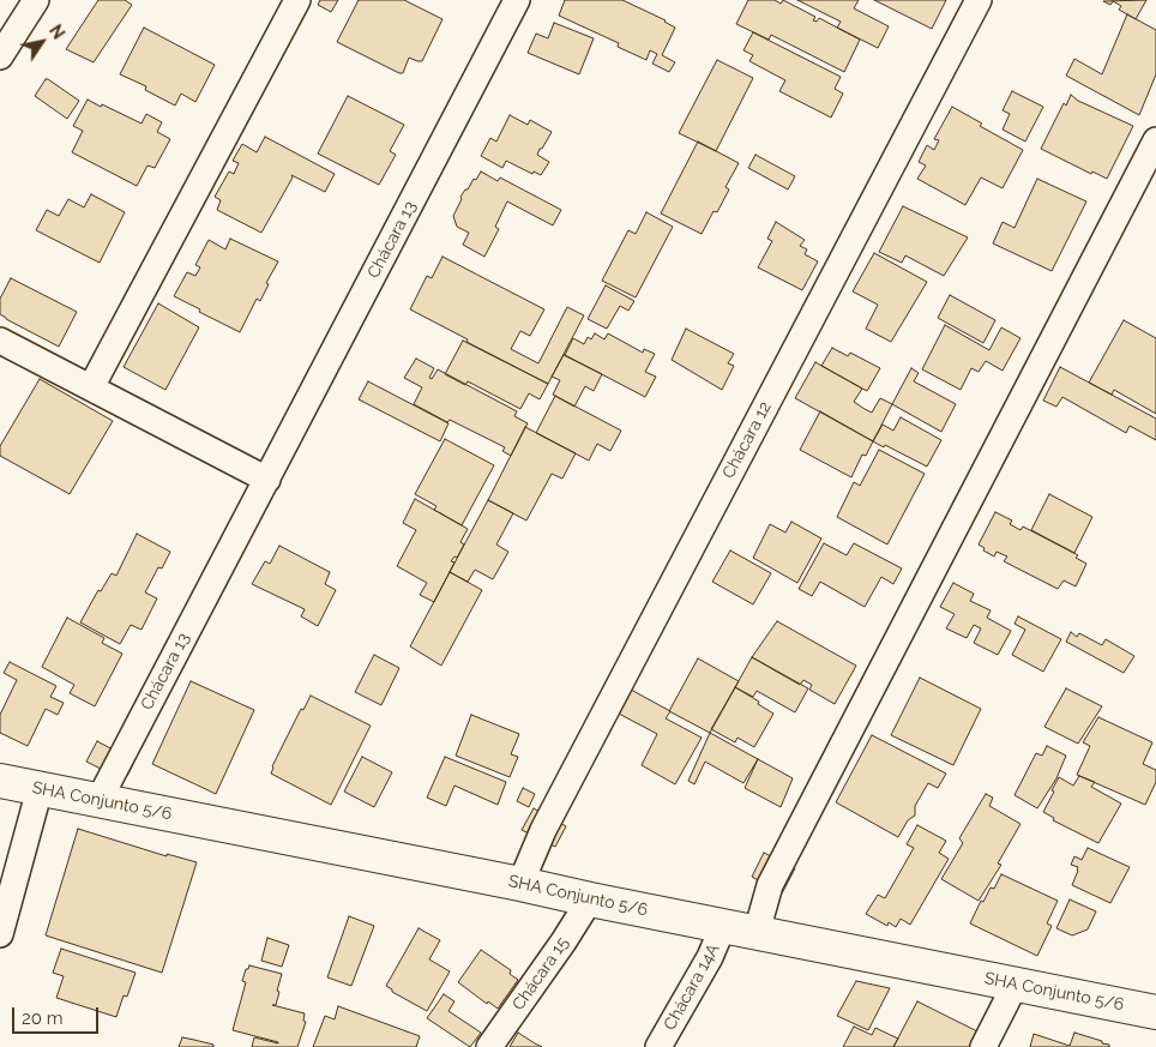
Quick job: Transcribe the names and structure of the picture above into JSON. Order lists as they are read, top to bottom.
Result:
{
  "streets": {
    "street": [
      "Chácara 13",
      "Chácara 12",
      "SHA Conjunto 5/6",
      "Chácara 15",
      "Chácara 14A"
    ]
  },
  "crossings": [
    ["Chácara 13", "SHA Conjunto 5/6"],
    ["Chácara 12", "SHA Conjunto 5/6"],
    ["SHA Conjunto 5/6", "Chácara 15"],
    ["SHA Conjunto 5/6", "Chácara 14A"]
  ],
  "scale_bar": "20 m",
  "north": "top right"
}
